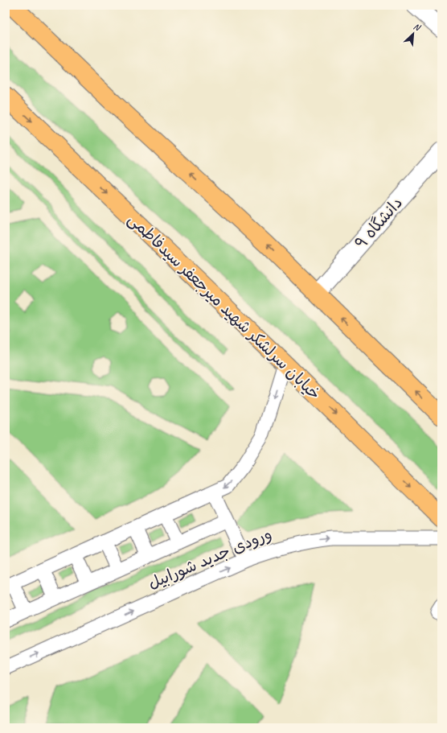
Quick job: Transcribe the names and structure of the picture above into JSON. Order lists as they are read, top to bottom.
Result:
{
  "streets": {
    "main road": ["خیابان سرلشکر شهید میرجعفر سیدفاطمی"],
    "street": ["دانشگاه ۹"],
    "lane": ["ورودی جدید شورابیل"]
  },
  "north": "top right"
}
